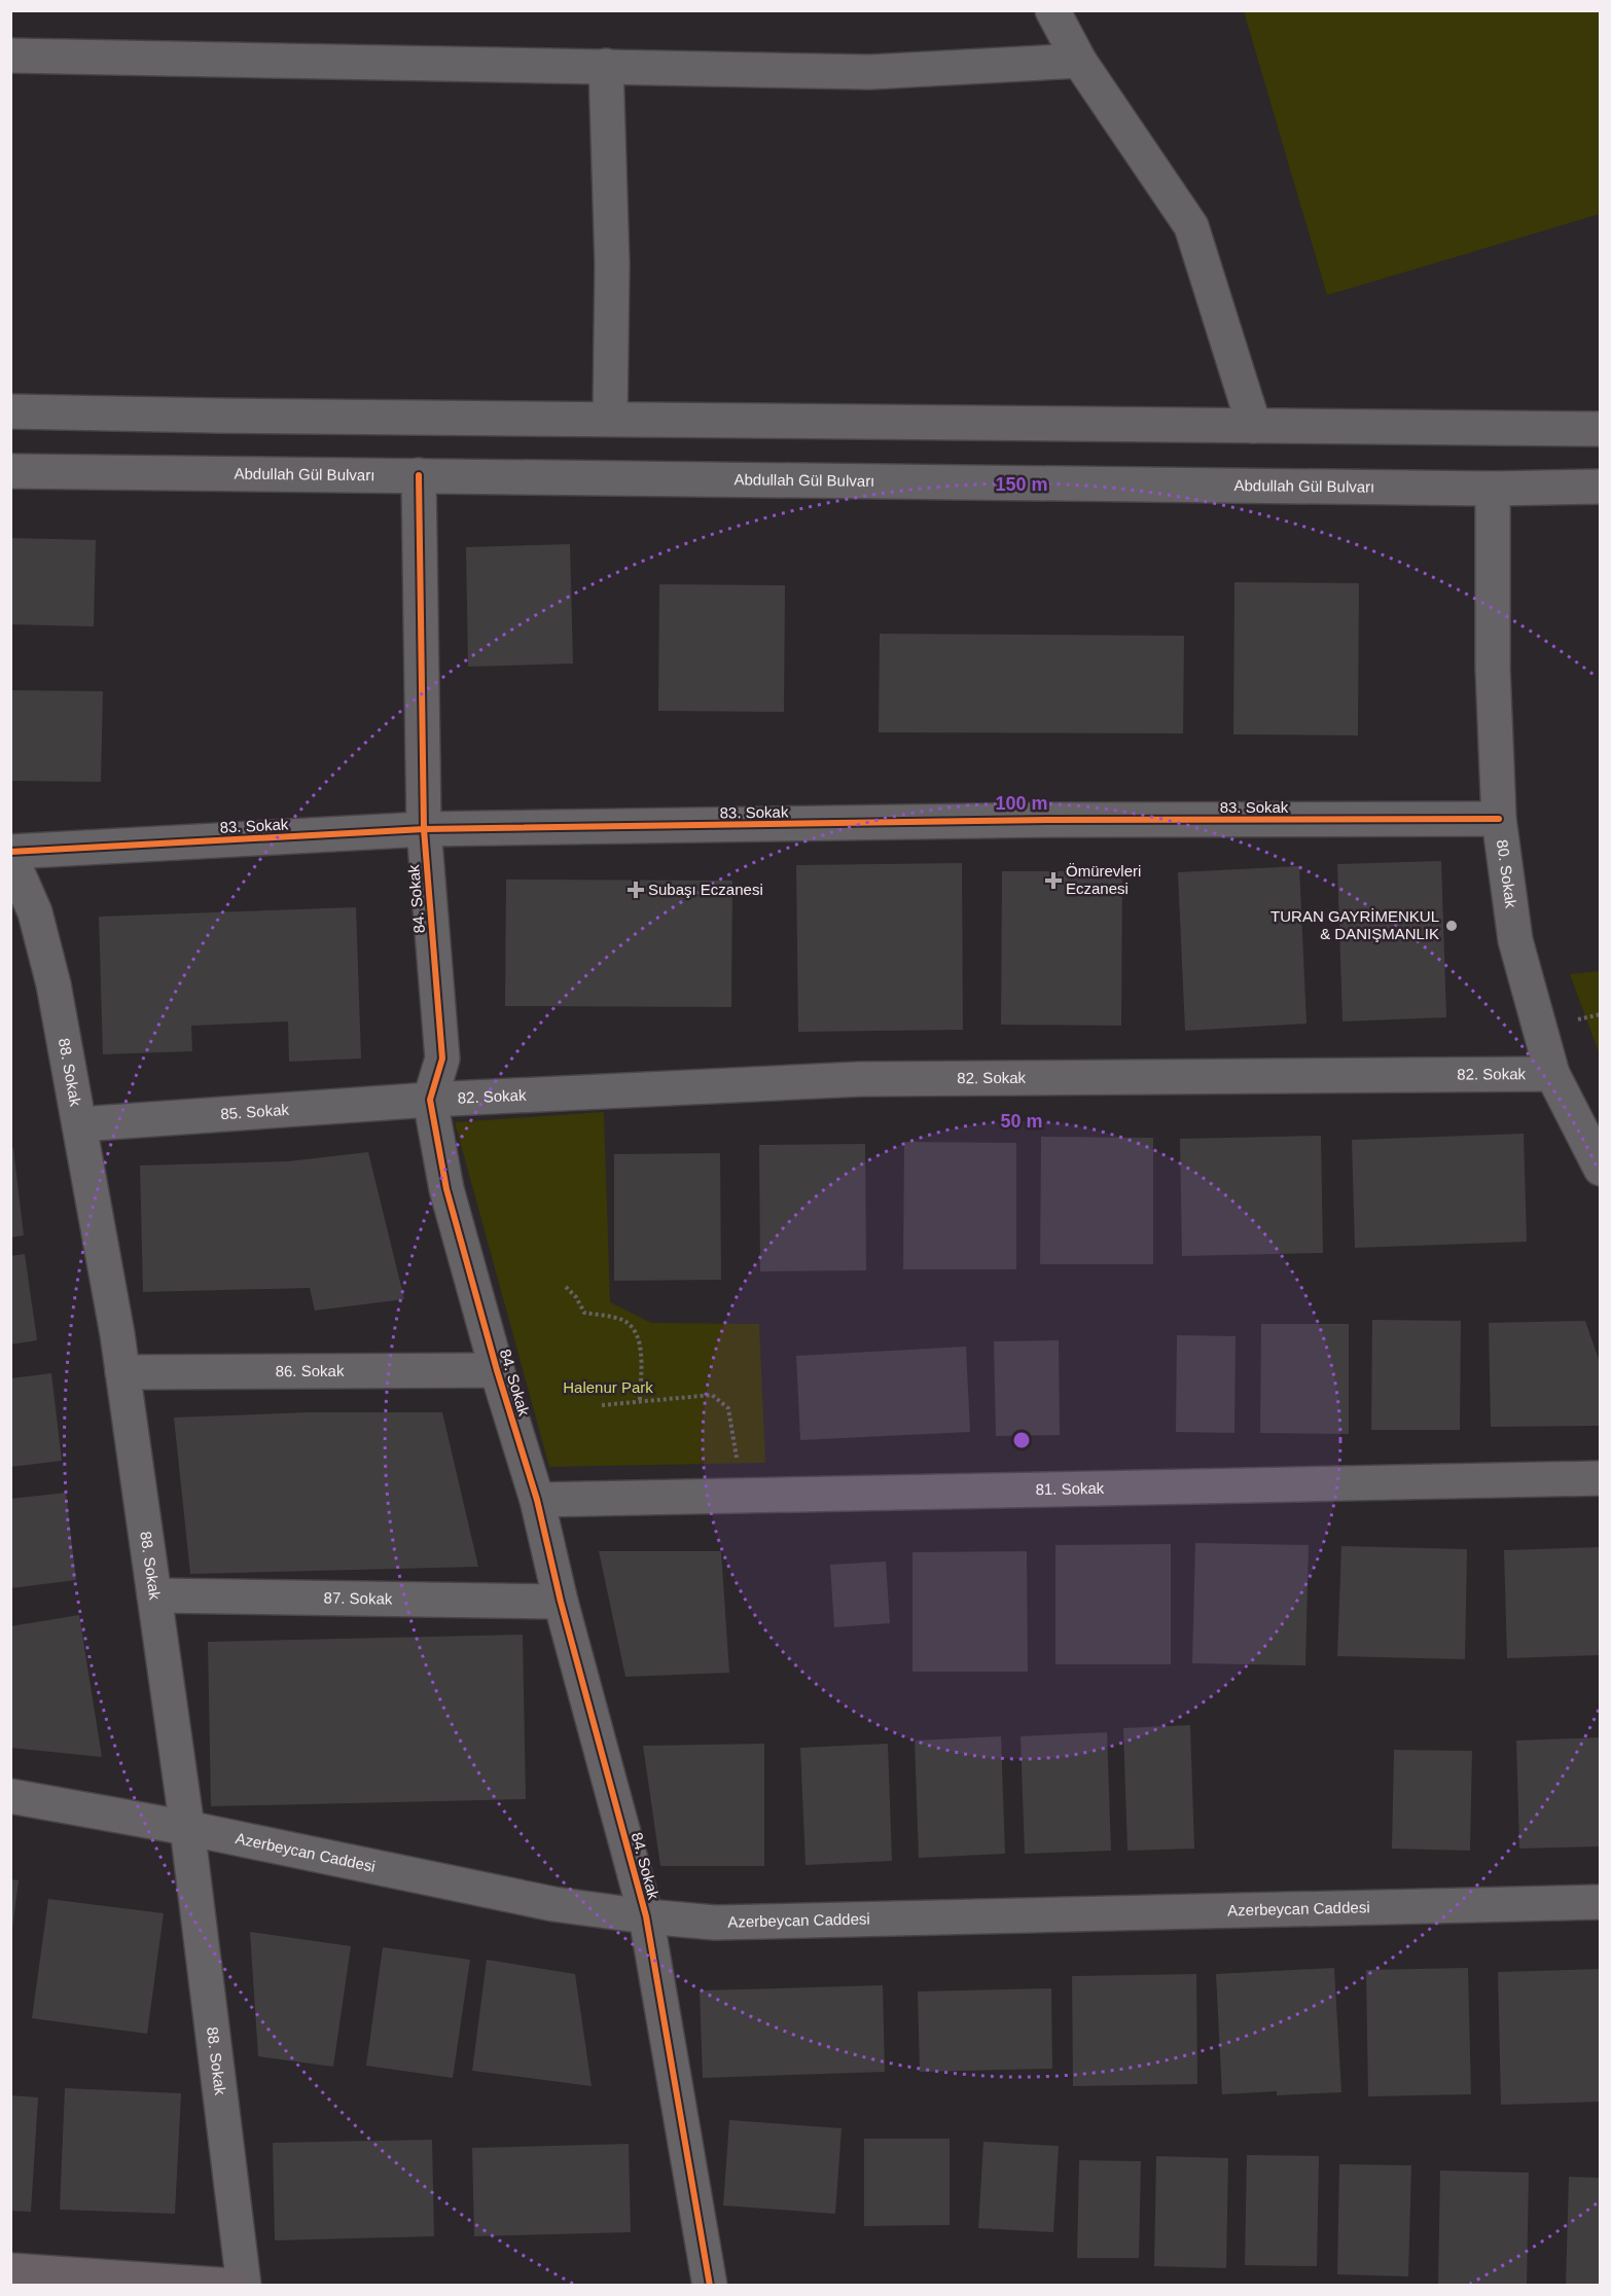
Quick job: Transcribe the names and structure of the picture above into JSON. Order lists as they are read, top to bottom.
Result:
{
  "streets": {
    "street": [
      "Abdullah Gül Bulvarı",
      "83. Sokak",
      "80. Sokak",
      "84. Sokak",
      "88. Sokak",
      "82. Sokak",
      "85. Sokak",
      "86. Sokak",
      "81. Sokak",
      "87. Sokak",
      "Azerbeycan Caddesi"
    ]
  },
  "crossings": [
    ["Abdullah Gül Bulvarı", "80. Sokak"],
    ["Abdullah Gül Bulvarı", "84. Sokak"],
    ["83. Sokak", "80. Sokak"],
    ["83. Sokak", "84. Sokak"],
    ["83. Sokak", "88. Sokak"],
    ["80. Sokak", "82. Sokak"],
    ["84. Sokak", "82. Sokak"],
    ["84. Sokak", "85. Sokak"],
    ["84. Sokak", "86. Sokak"],
    ["84. Sokak", "81. Sokak"],
    ["84. Sokak", "87. Sokak"],
    ["84. Sokak", "Azerbeycan Caddesi"],
    ["88. Sokak", "85. Sokak"],
    ["88. Sokak", "86. Sokak"],
    ["88. Sokak", "87. Sokak"],
    ["88. Sokak", "Azerbeycan Caddesi"],
    ["82. Sokak", "85. Sokak"]
  ],
  "parks": ["Halenur Park"],
  "places": {
    "health": ["Ömürevleri Eczanesi", "Subaşı Eczanesi"],
    "other": ["TURAN GAYRİMENKUL & DANIŞMANLIK"]
  },
  "rings": ["150 m", "100 m", "50 m"]
}
